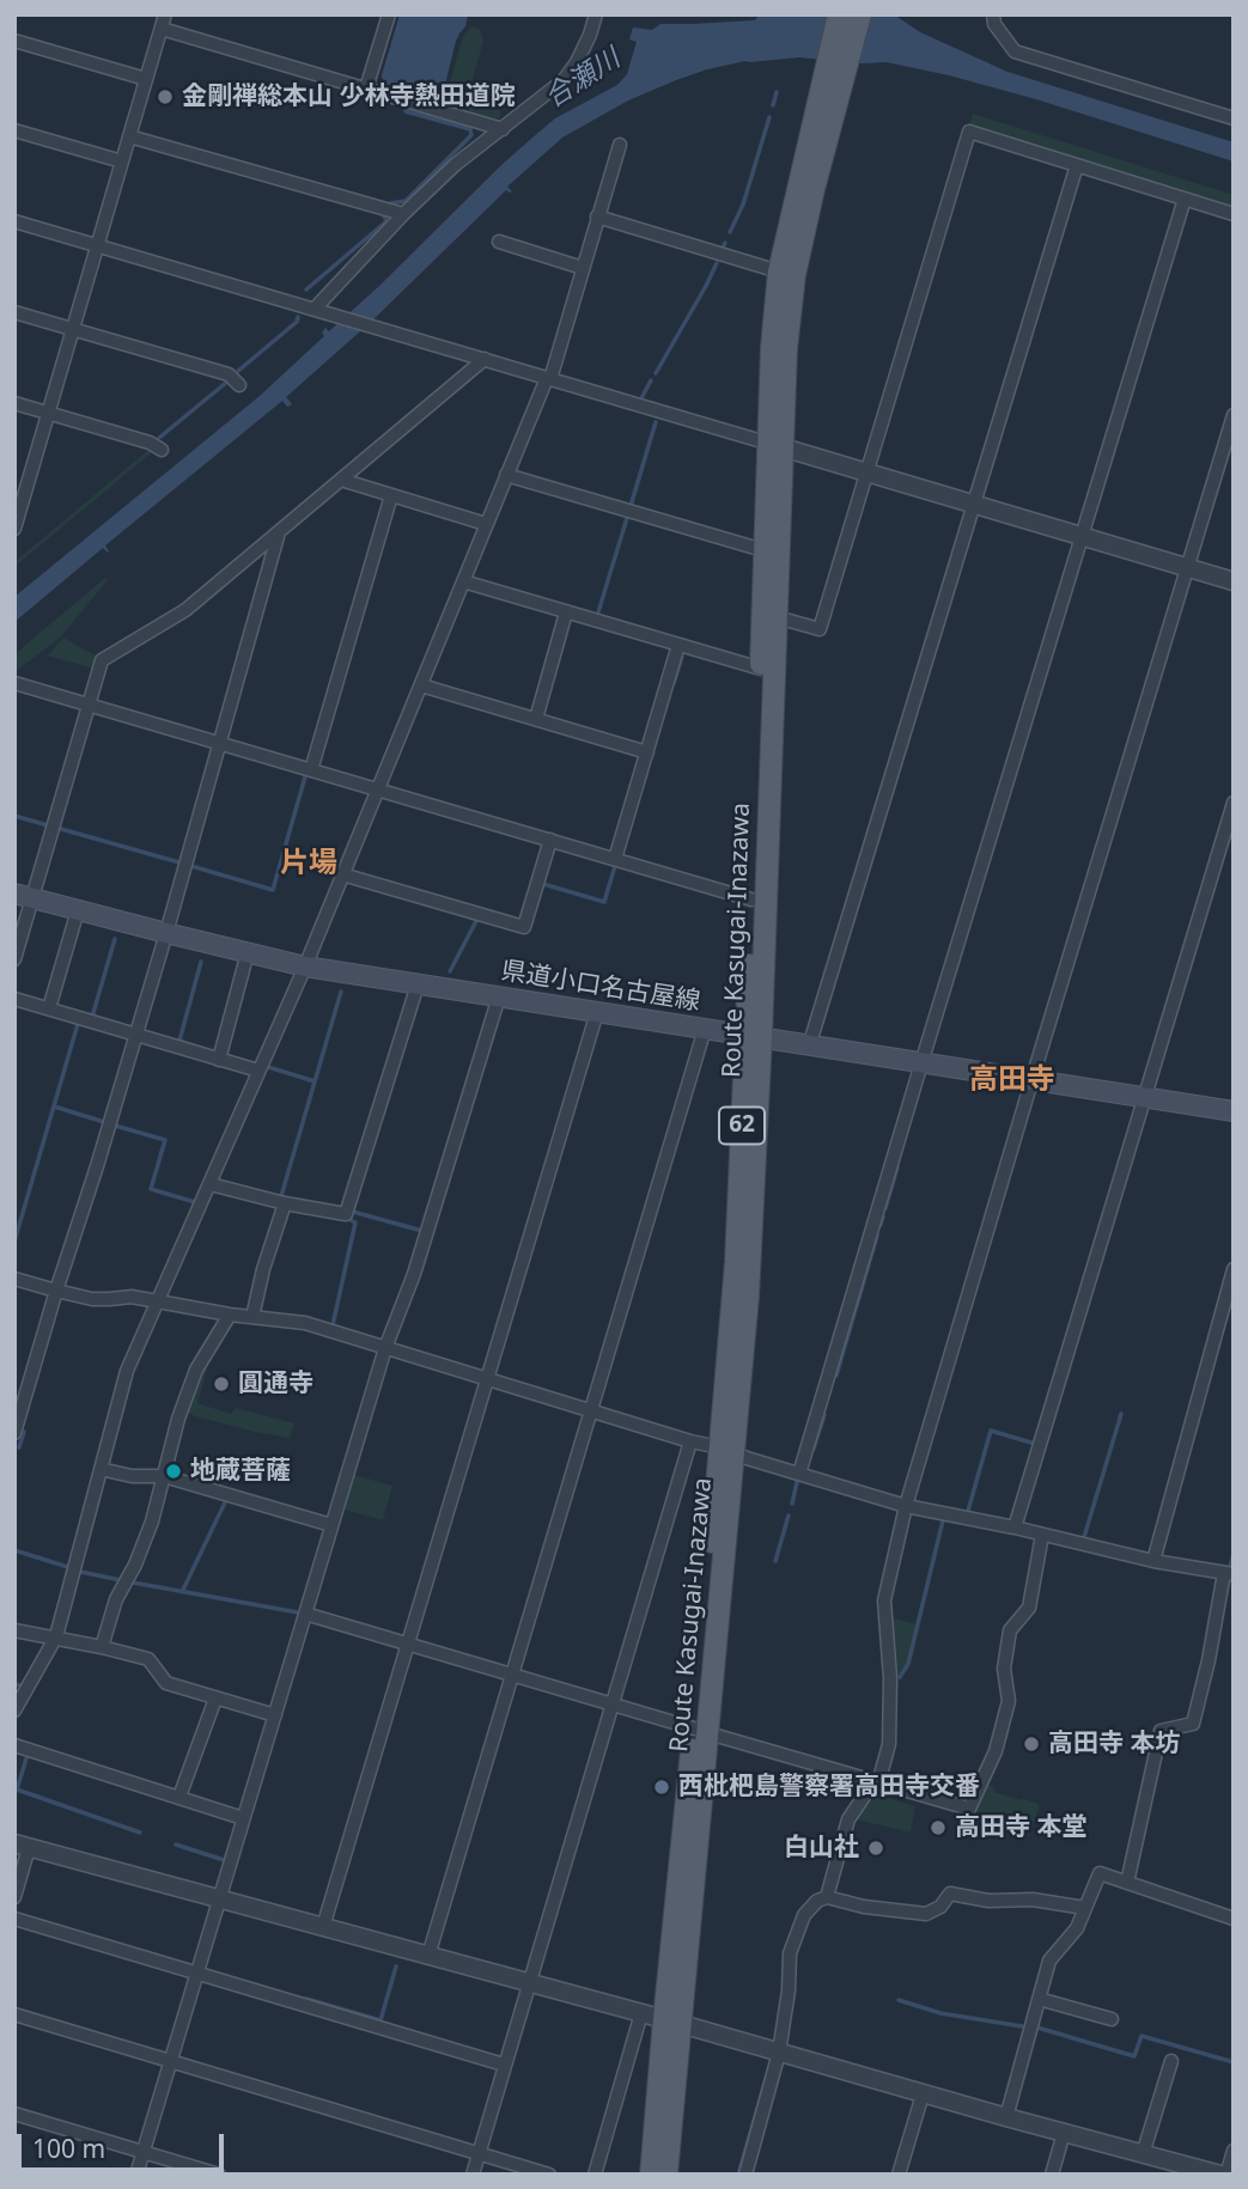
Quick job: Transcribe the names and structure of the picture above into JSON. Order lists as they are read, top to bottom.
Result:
{
  "streets": {
    "main road": ["Route Kasugai-Inazawa", "県道小口名古屋線", "62"]
  },
  "crossings": [
    ["Route Kasugai-Inazawa", "県道小口名古屋線"]
  ],
  "districts": ["片場", "高田寺"],
  "water": ["合瀬川"],
  "places": [
    "金剛禅総本山 少林寺熱田道院",
    "圓通寺",
    "地蔵菩薩",
    "高田寺 本坊",
    "西枇杷島警察署高田寺交番",
    "高田寺 本堂",
    "白山社"
  ],
  "scale_bar": "100 m"
}
